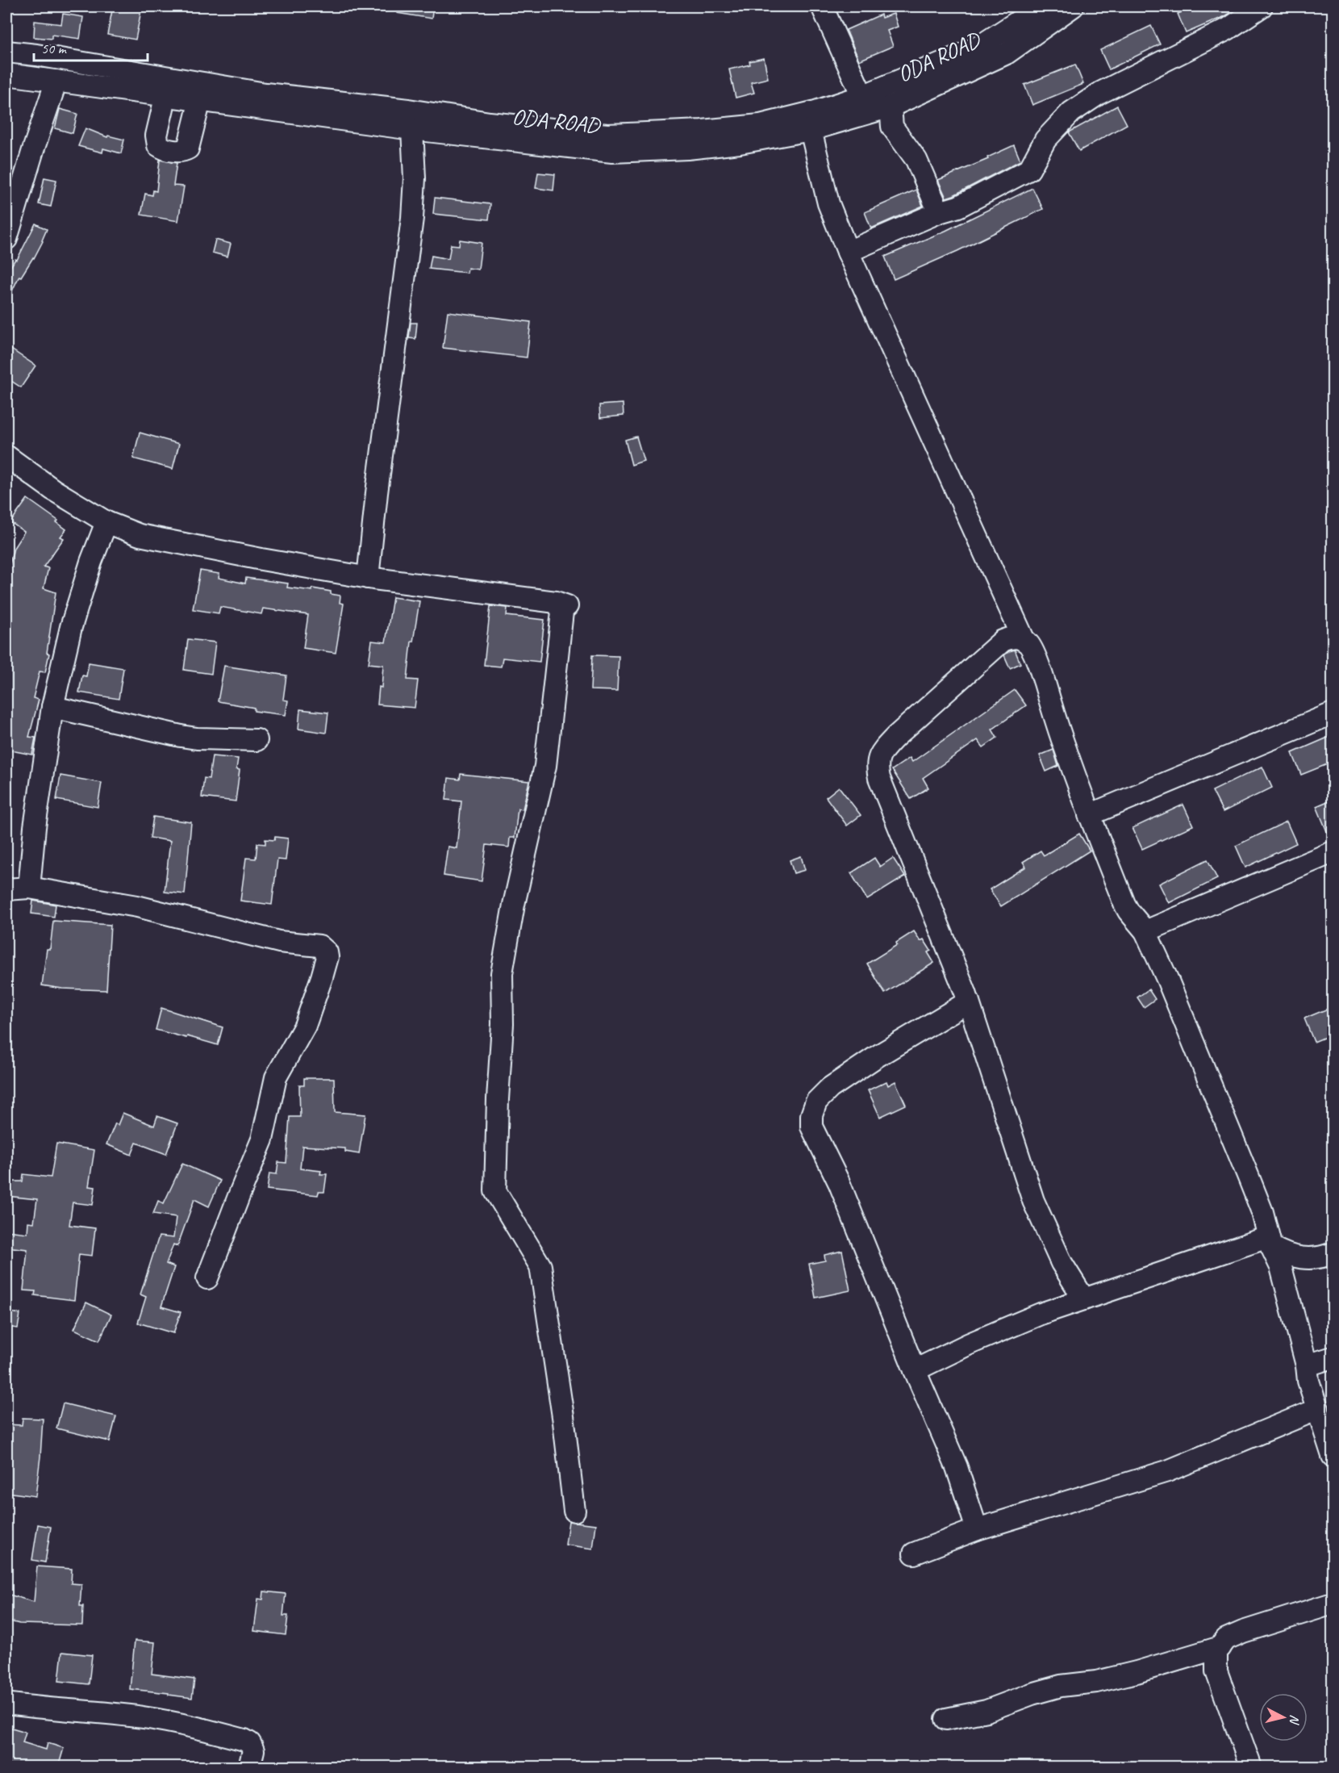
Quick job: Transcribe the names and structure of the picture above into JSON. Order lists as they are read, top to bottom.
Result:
{
  "streets": {
    "street": ["ODA ROAD"]
  },
  "scale_bar": "50 m",
  "north": "right"
}
